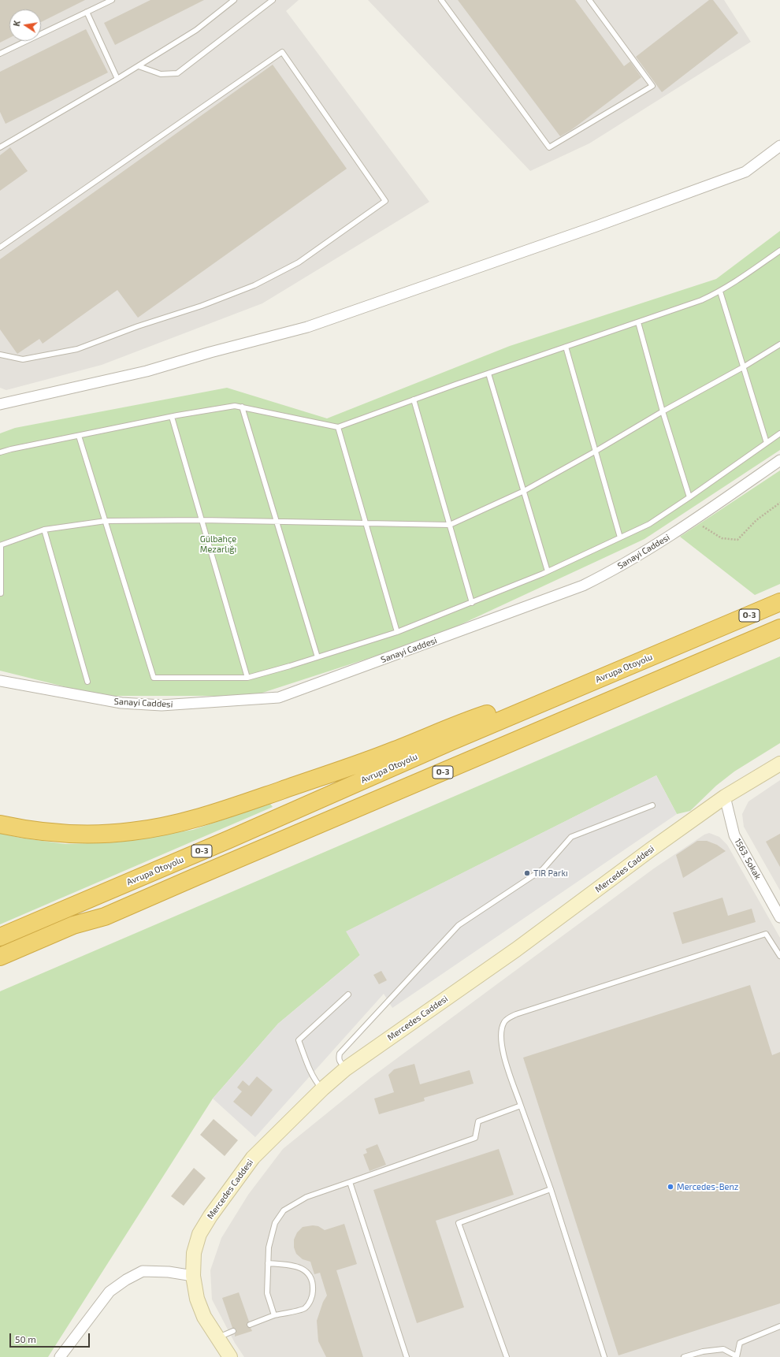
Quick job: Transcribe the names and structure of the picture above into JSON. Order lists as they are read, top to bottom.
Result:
{
  "streets": {
    "highway": ["O-3", "Avrupa Otoyolu"],
    "street": ["Sanayi Caddesi", "1563. Sokak", "Mercedes Caddesi"]
  },
  "crossings": [
    ["1563. Sokak", "Mercedes Caddesi"]
  ],
  "parks": ["Gülbahçe Mezarlığı"],
  "places": ["TIR Parkı", "Mercedes-Benz"],
  "scale_bar": "50 m",
  "north": "left"
}
